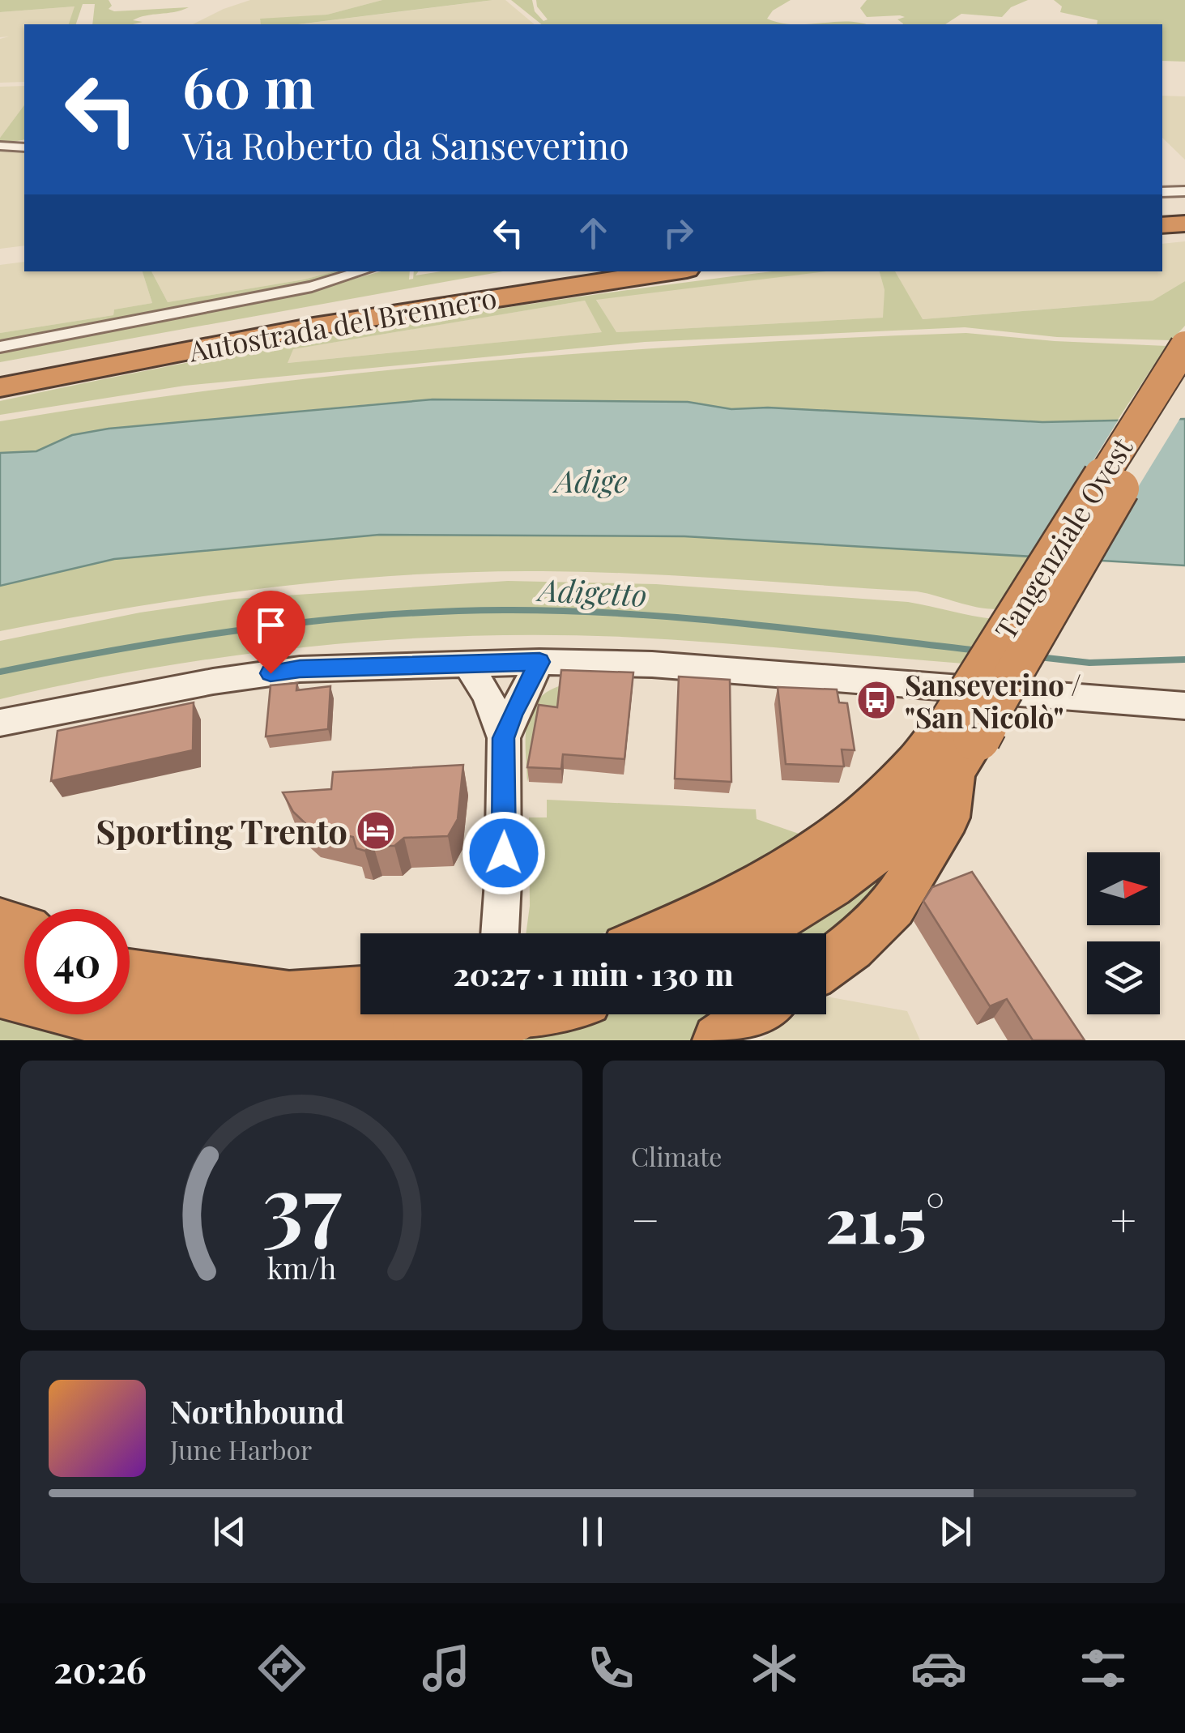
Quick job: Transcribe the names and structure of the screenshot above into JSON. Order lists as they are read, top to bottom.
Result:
{
  "streets": {
    "highway": ["Autostrada del Brennero", "Tangenziale Ovest"]
  },
  "water": ["Adige", "Adigetto"],
  "places": {
    "bus stop": ["Sanseverino / \"San Nicolò\""],
    "hotel": ["Sporting Trento"]
  },
  "north": "right",
  "page": {
    "turn": ["60 m", "Via Roberto da Sanseverino"],
    "limit": "40",
    "trip": "20:27 · 1 min · 130 m",
    "tile": "Climate",
    "heat": ["−", "21.5°", "+"],
    "song": ["Northbound", "June Harbor"],
    "tabs": "20:26",
    "gauge": ["37", "km/h"]
  }
}
